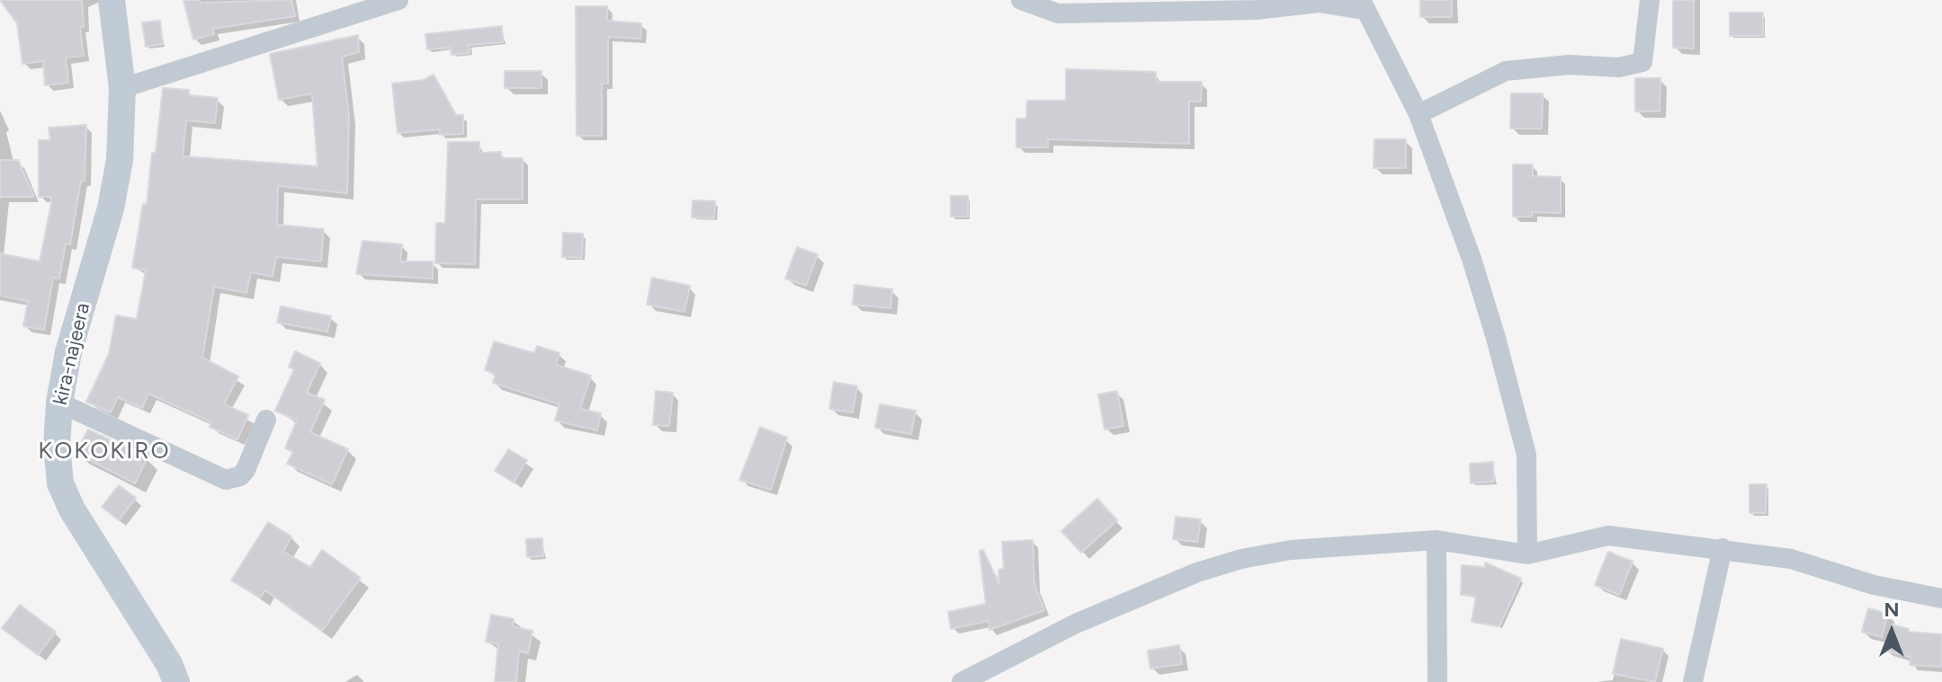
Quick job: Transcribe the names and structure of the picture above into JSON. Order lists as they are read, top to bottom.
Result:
{
  "streets": {
    "street": ["kira-najeera"]
  },
  "districts": ["KOKOKIRO"],
  "north": "top"
}
